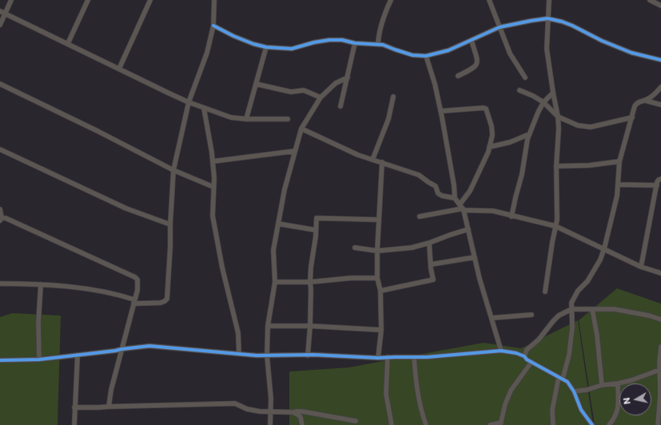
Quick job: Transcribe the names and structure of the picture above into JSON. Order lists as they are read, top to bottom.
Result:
{
  "north": "left"
}
